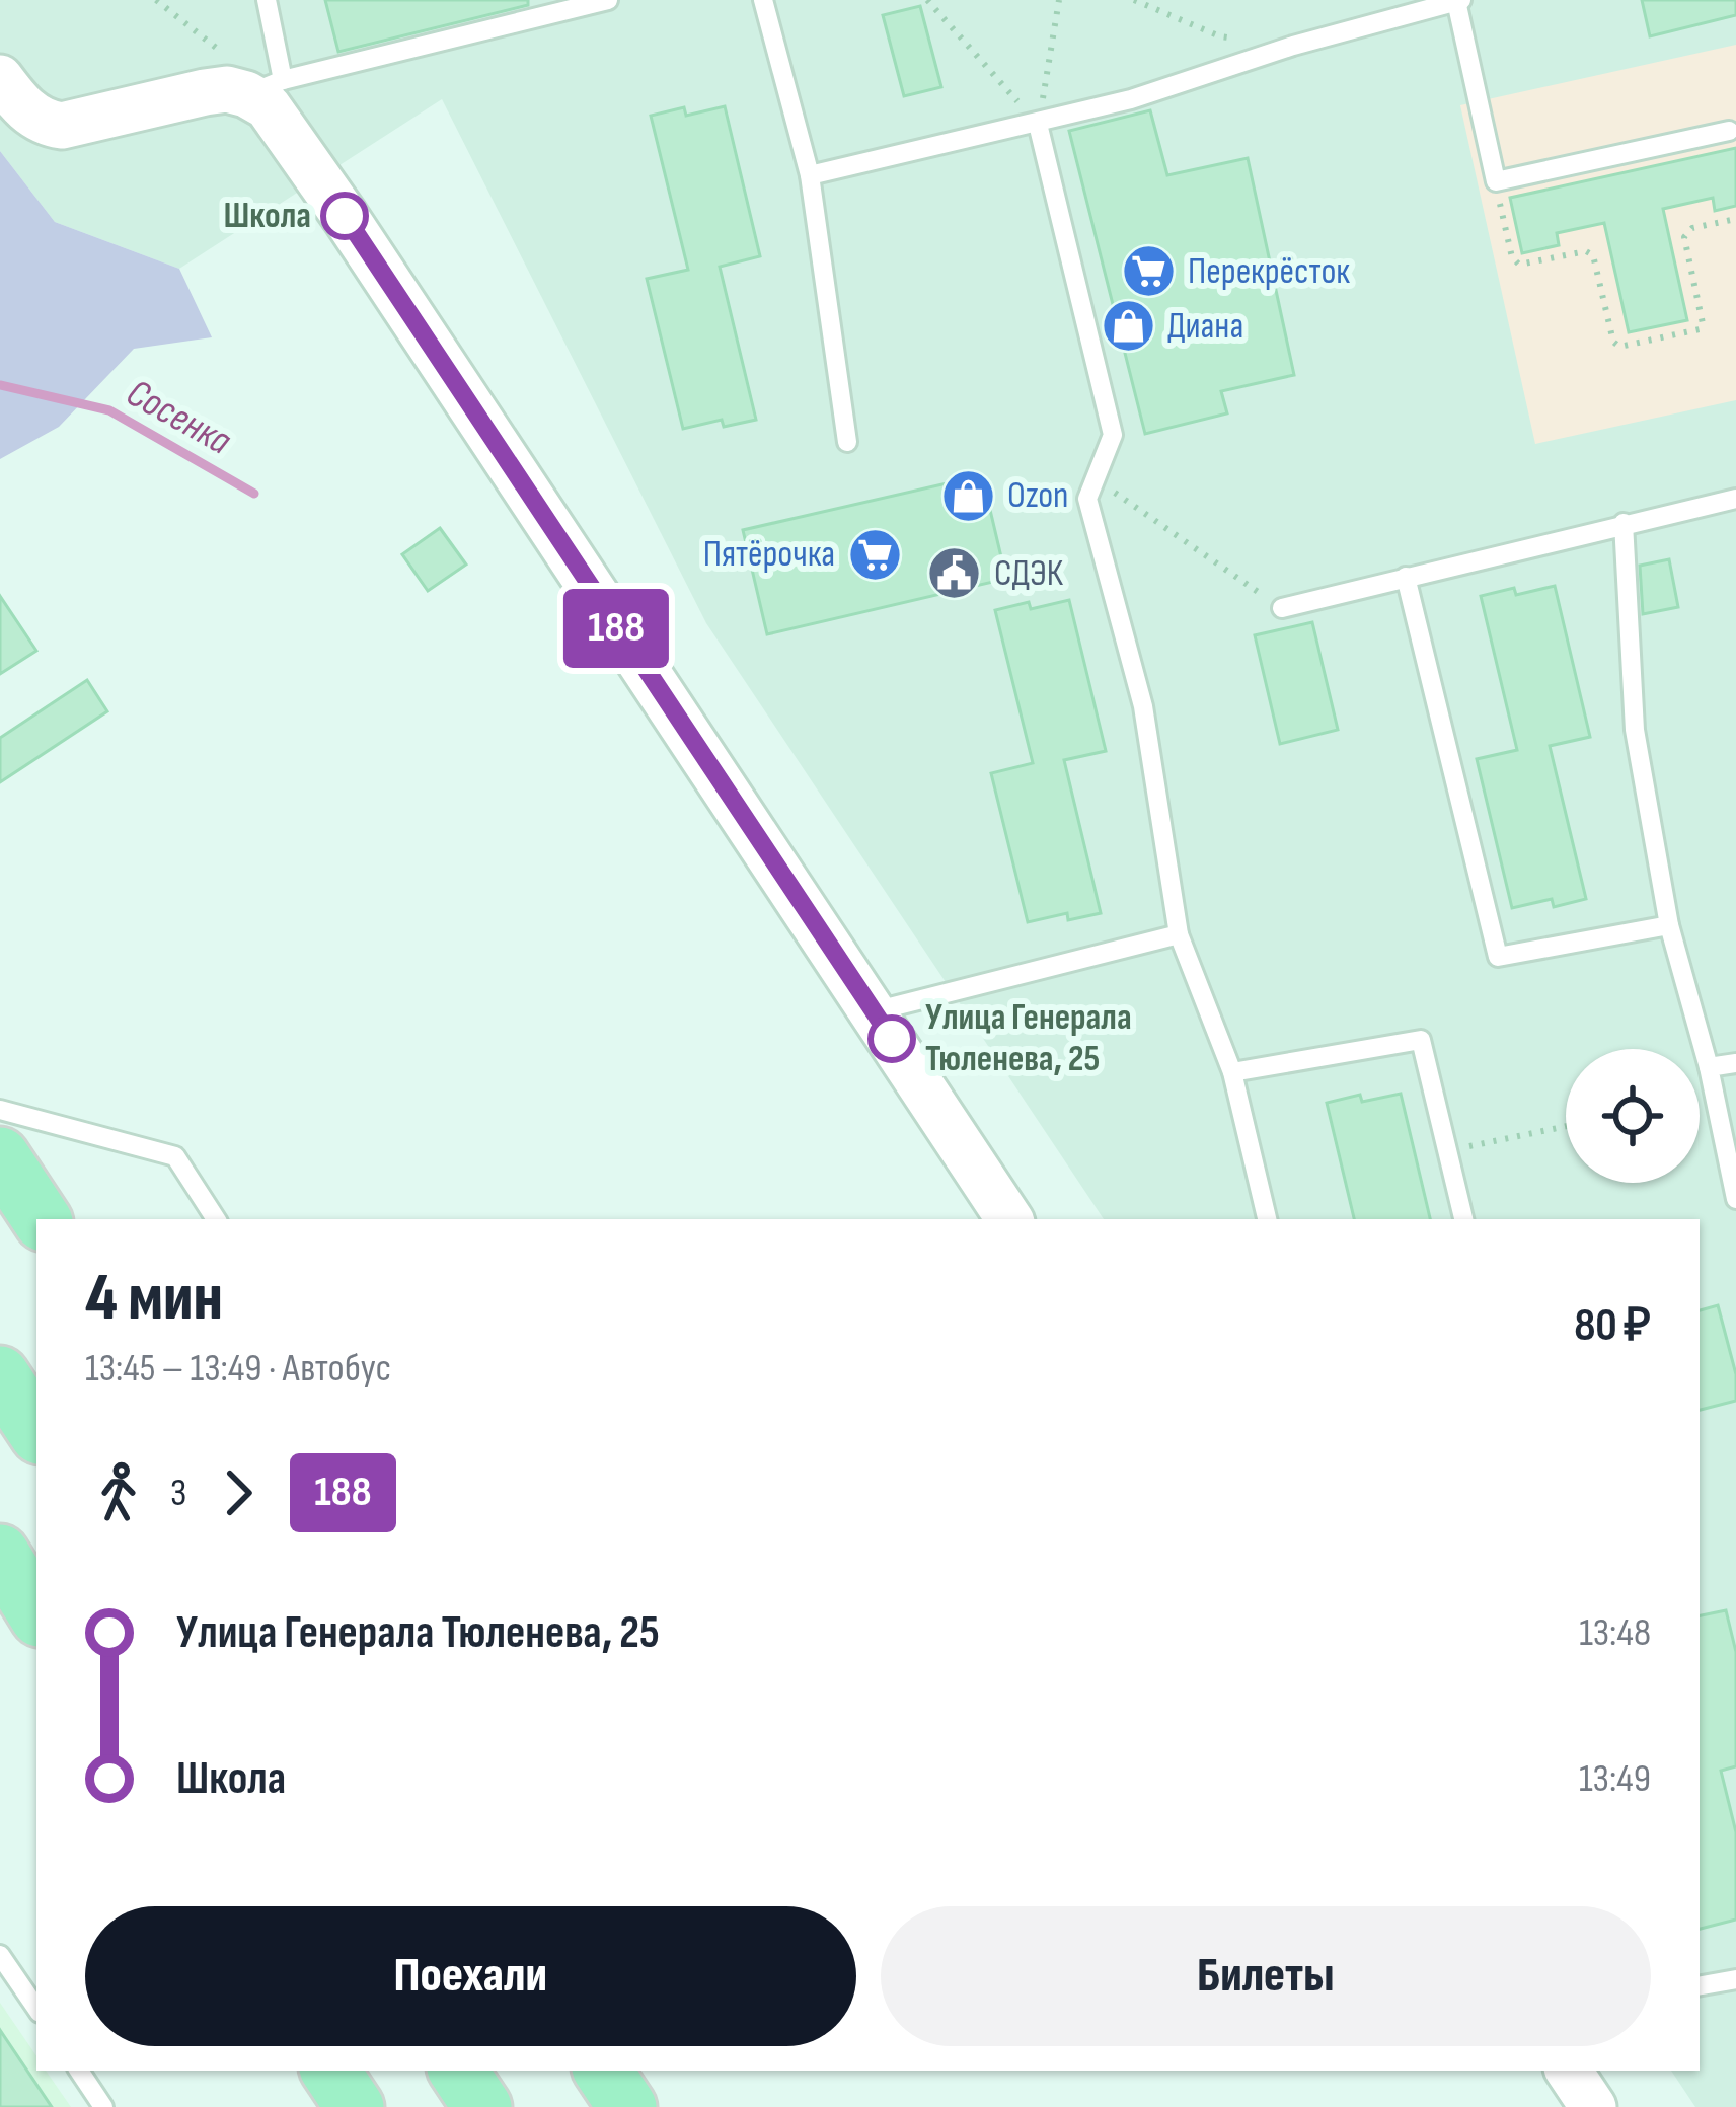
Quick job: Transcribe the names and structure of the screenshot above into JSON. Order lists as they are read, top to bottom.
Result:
{
  "water": ["Сосенка"],
  "places": {
    "other": ["Школа", "Улица Генерала Тюленева, 25"],
    "supermarket": ["Перекрёсток", "Пятёрочка"],
    "shop": ["Диана", "Ozon"],
    "public building": ["СДЭК"]
  },
  "lines": ["bus line 188"],
  "page": {
    "on_map": "188",
    "heading": ["4 мин", "13:45 – 13:49 · Автобус", "80 ₽"],
    "legs": ["3", "188"],
    "list": [
      {
        "name": "Улица Генерала Тюленева, 25",
        "value": "13:48"
      },
      {
        "name": "Школа",
        "value": "13:49"
      }
    ],
    "buttons": ["Поехали", "Билеты"]
  }
}
